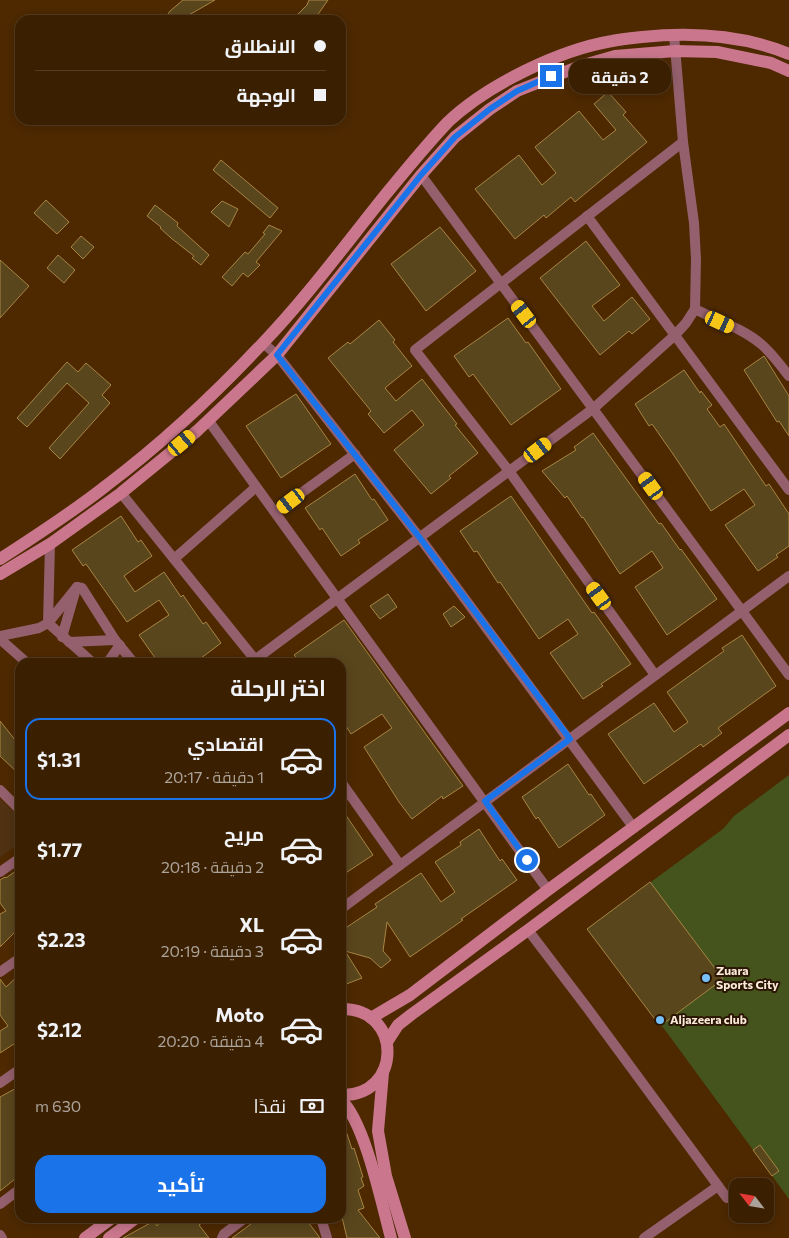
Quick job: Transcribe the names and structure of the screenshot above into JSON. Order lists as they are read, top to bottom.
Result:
{
  "places": ["Zuara Sports City", "Aljazeera club"],
  "north": "top left",
  "page": {
    "banner": ["الانطلاق", "الوجهة"],
    "bubble": "2 دقيقة",
    "heading": "اختر الرحلة",
    "list": [
      {
        "name": "اقتصادي",
        "note": "1 دقيقة · 20:17",
        "value": "$1.31"
      },
      {
        "name": "مريح",
        "note": "2 دقيقة · 20:18",
        "value": "$1.77"
      },
      {
        "name": "XL",
        "note": "3 دقيقة · 20:19",
        "value": "$2.23"
      },
      {
        "name": "Moto",
        "note": "4 دقيقة · 20:20",
        "value": "$2.12"
      }
    ],
    "pay": ["نقدًا", "630 m"],
    "buttons": "تأكيد"
  }
}
